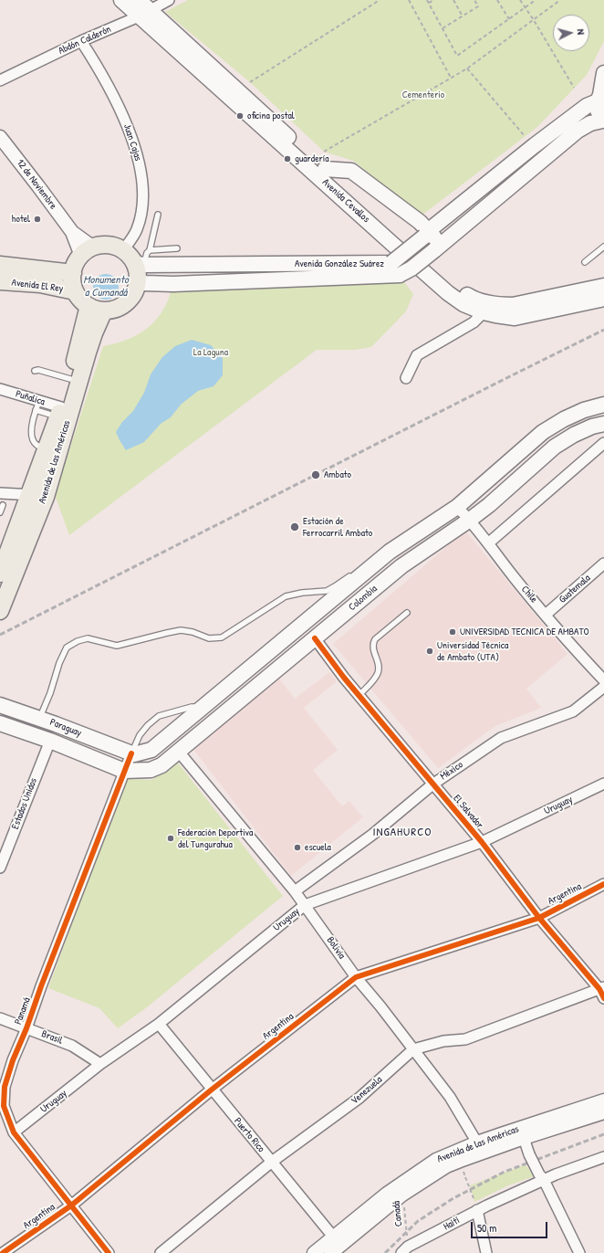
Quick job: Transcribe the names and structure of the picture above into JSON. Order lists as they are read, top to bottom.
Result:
{
  "streets": {
    "main road": [
      "Avenida Cevallos",
      "Avenida González Suárez",
      "Avenida El Rey",
      "Avenida de las Américas",
      "Colombia",
      "Paraguay"
    ],
    "street": [
      "Abdón Calderón",
      "Juan Cajas",
      "12 de Noviembre",
      "Puñalica",
      "Guatemala",
      "Chile",
      "México",
      "Estados Unidos",
      "Uruguay",
      "El Salvador",
      "Argentina",
      "Bolivia",
      "Panamá",
      "Brasil",
      "Venezuela",
      "Puerto Rico",
      "Haití"
    ],
    "path": ["Canadá"]
  },
  "crossings": [
    ["Abdón Calderón", "Juan Cajas"],
    ["Abdón Calderón", "Avenida Cevallos"],
    ["Juan Cajas", "12 de Noviembre"],
    ["Juan Cajas", "Avenida González Suárez"],
    ["Juan Cajas", "Avenida El Rey"],
    ["Juan Cajas", "Avenida de las Américas"],
    ["12 de Noviembre", "Avenida González Suárez"],
    ["12 de Noviembre", "Avenida El Rey"],
    ["12 de Noviembre", "Avenida de las Américas"],
    ["Avenida González Suárez", "Avenida El Rey"],
    ["Avenida González Suárez", "Avenida de las Américas"],
    ["Avenida El Rey", "Avenida de las Américas"],
    ["Puñalica", "Avenida de las Américas"],
    ["Avenida de las Américas", "Bolivia"],
    ["Avenida de las Américas", "Puerto Rico"],
    ["Avenida de las Américas", "Canadá"],
    ["Guatemala", "Chile"],
    ["Chile", "Colombia"],
    ["Colombia", "Paraguay"],
    ["Colombia", "El Salvador"],
    ["Colombia", "Bolivia"],
    ["Colombia", "Panamá"],
    ["Paraguay", "Estados Unidos"],
    ["Paraguay", "Panamá"],
    ["México", "El Salvador"],
    ["México", "Bolivia"],
    ["Uruguay", "El Salvador"],
    ["Uruguay", "Bolivia"],
    ["Uruguay", "Panamá"],
    ["Uruguay", "Brasil"],
    ["Uruguay", "Puerto Rico"],
    ["El Salvador", "Argentina"],
    ["El Salvador", "Venezuela"],
    ["Argentina", "Bolivia"],
    ["Argentina", "Panamá"],
    ["Argentina", "Puerto Rico"],
    ["Bolivia", "Venezuela"],
    ["Panamá", "Brasil"],
    ["Venezuela", "Puerto Rico"]
  ],
  "districts": ["INGAHURCO"],
  "water": ["Monumento a Cumandá"],
  "parks": ["Cementerio", "La Laguna"],
  "places": [
    "oficina postal",
    "guardería",
    "hotel",
    "Ambato",
    "Estación de Ferrocarril Ambato",
    "UNIVERSIDAD TECNICA DE AMBATO",
    "Universidad Técnica de Ambato (UTA)",
    "Federación Deportiva del Tungurahua",
    "escuela"
  ],
  "scale_bar": "50 m",
  "north": "right"
}
